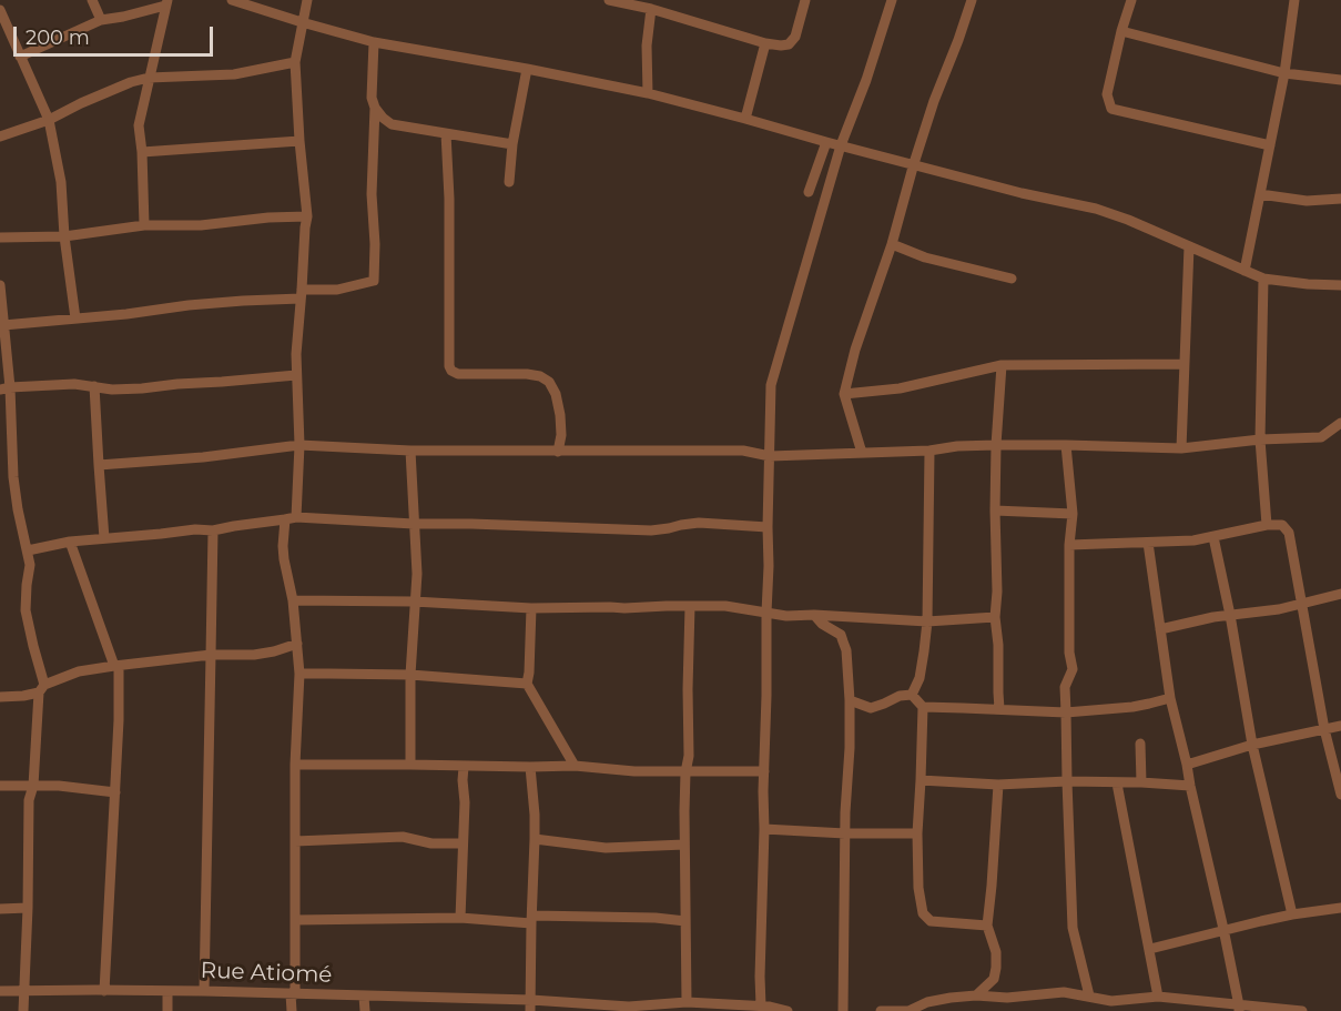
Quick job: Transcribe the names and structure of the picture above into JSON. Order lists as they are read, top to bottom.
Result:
{
  "streets": {
    "street": ["Rue Atiomé"]
  },
  "scale_bar": "200 m"
}
